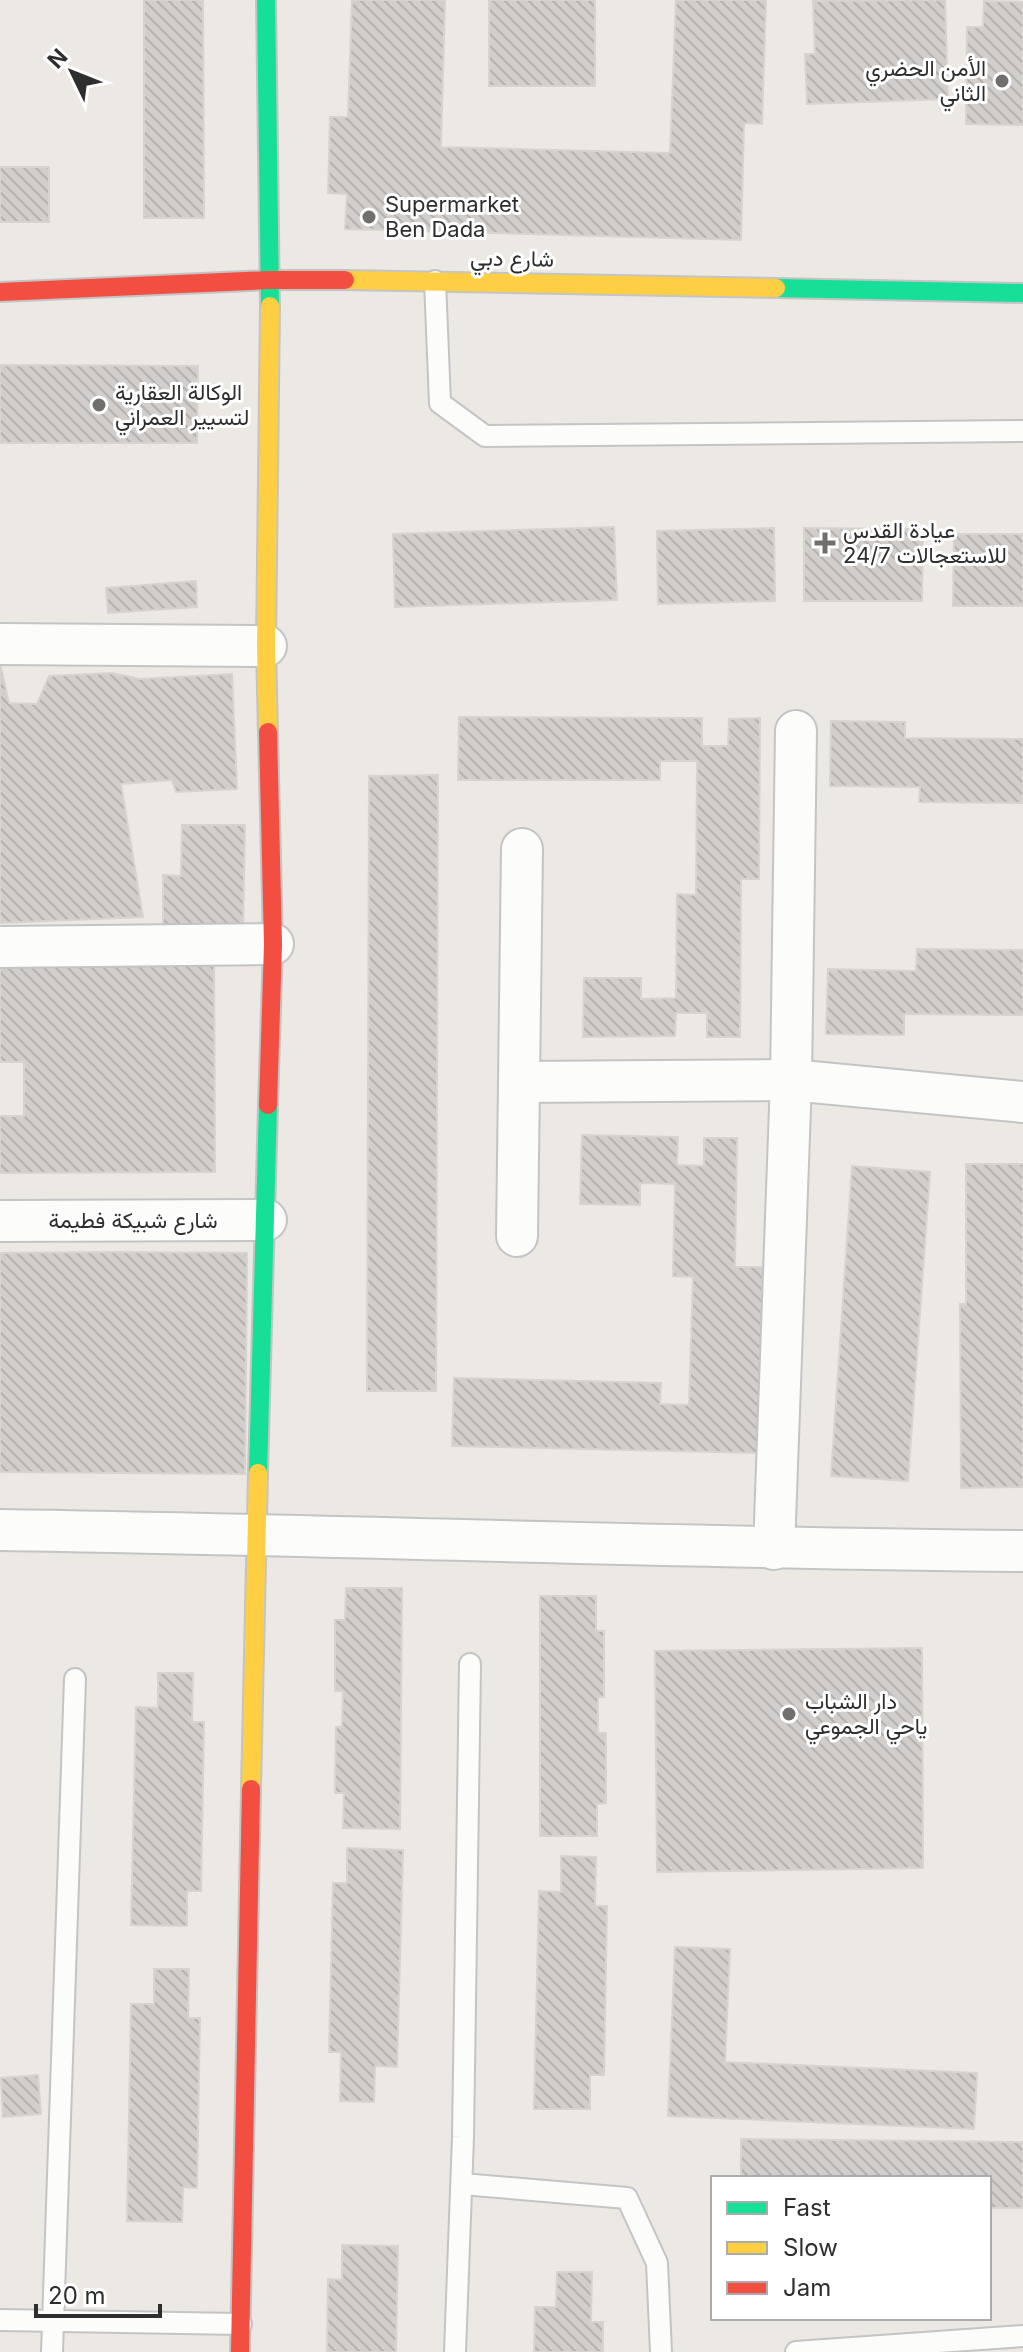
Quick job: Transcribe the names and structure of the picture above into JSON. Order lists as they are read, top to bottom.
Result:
{
  "streets": {
    "street": ["شارع دبي", "شارع شبيكة فطيمة"]
  },
  "places": {
    "other": [
      "الأمن الحضري الثاني",
      "Supermarket Ben Dada",
      "الوكالة العقارية لتسيير العمراني",
      "دار الشباب ياحي الجموعي"
    ],
    "health": ["عيادة القدس للاستعجالات 24/7"]
  },
  "legend": ["Fast", "Slow", "Jam"],
  "scale_bar": "20 m",
  "north": "top left"
}
